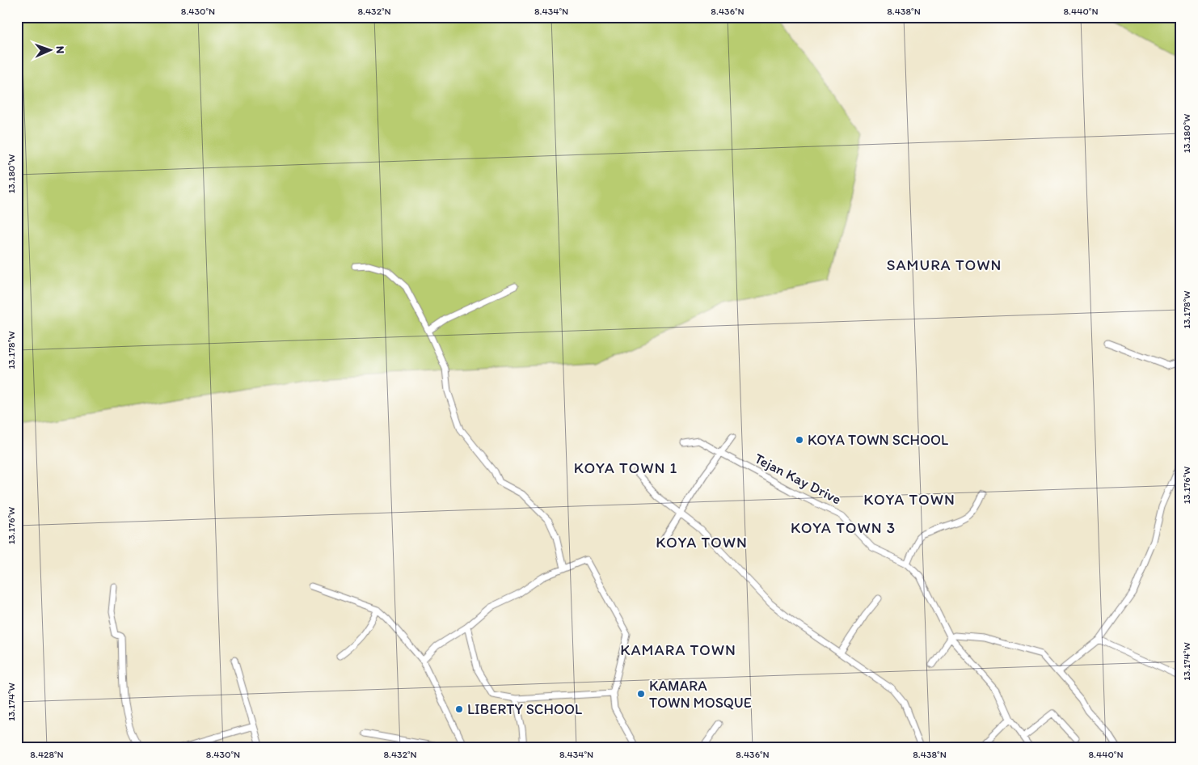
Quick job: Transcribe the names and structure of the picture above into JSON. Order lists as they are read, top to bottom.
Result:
{
  "streets": {
    "street": ["Tejan Kay Drive"]
  },
  "districts": [
    "SAMURA TOWN",
    "KOYA TOWN 1",
    "KOYA TOWN",
    "KOYA TOWN 3",
    "KOYA TOWN",
    "KAMARA TOWN"
  ],
  "places": ["KOYA TOWN SCHOOL", "KAMARA TOWN MOSQUE", "LIBERTY SCHOOL"],
  "north": "right",
  "coordinates": [
    "8.430°N",
    "8.432°N",
    "8.434°N",
    "8.436°N",
    "8.438°N",
    "8.440°N",
    "13.180°W",
    "13.178°W",
    "13.176°W",
    "13.174°W",
    "8.428°N"
  ]
}
